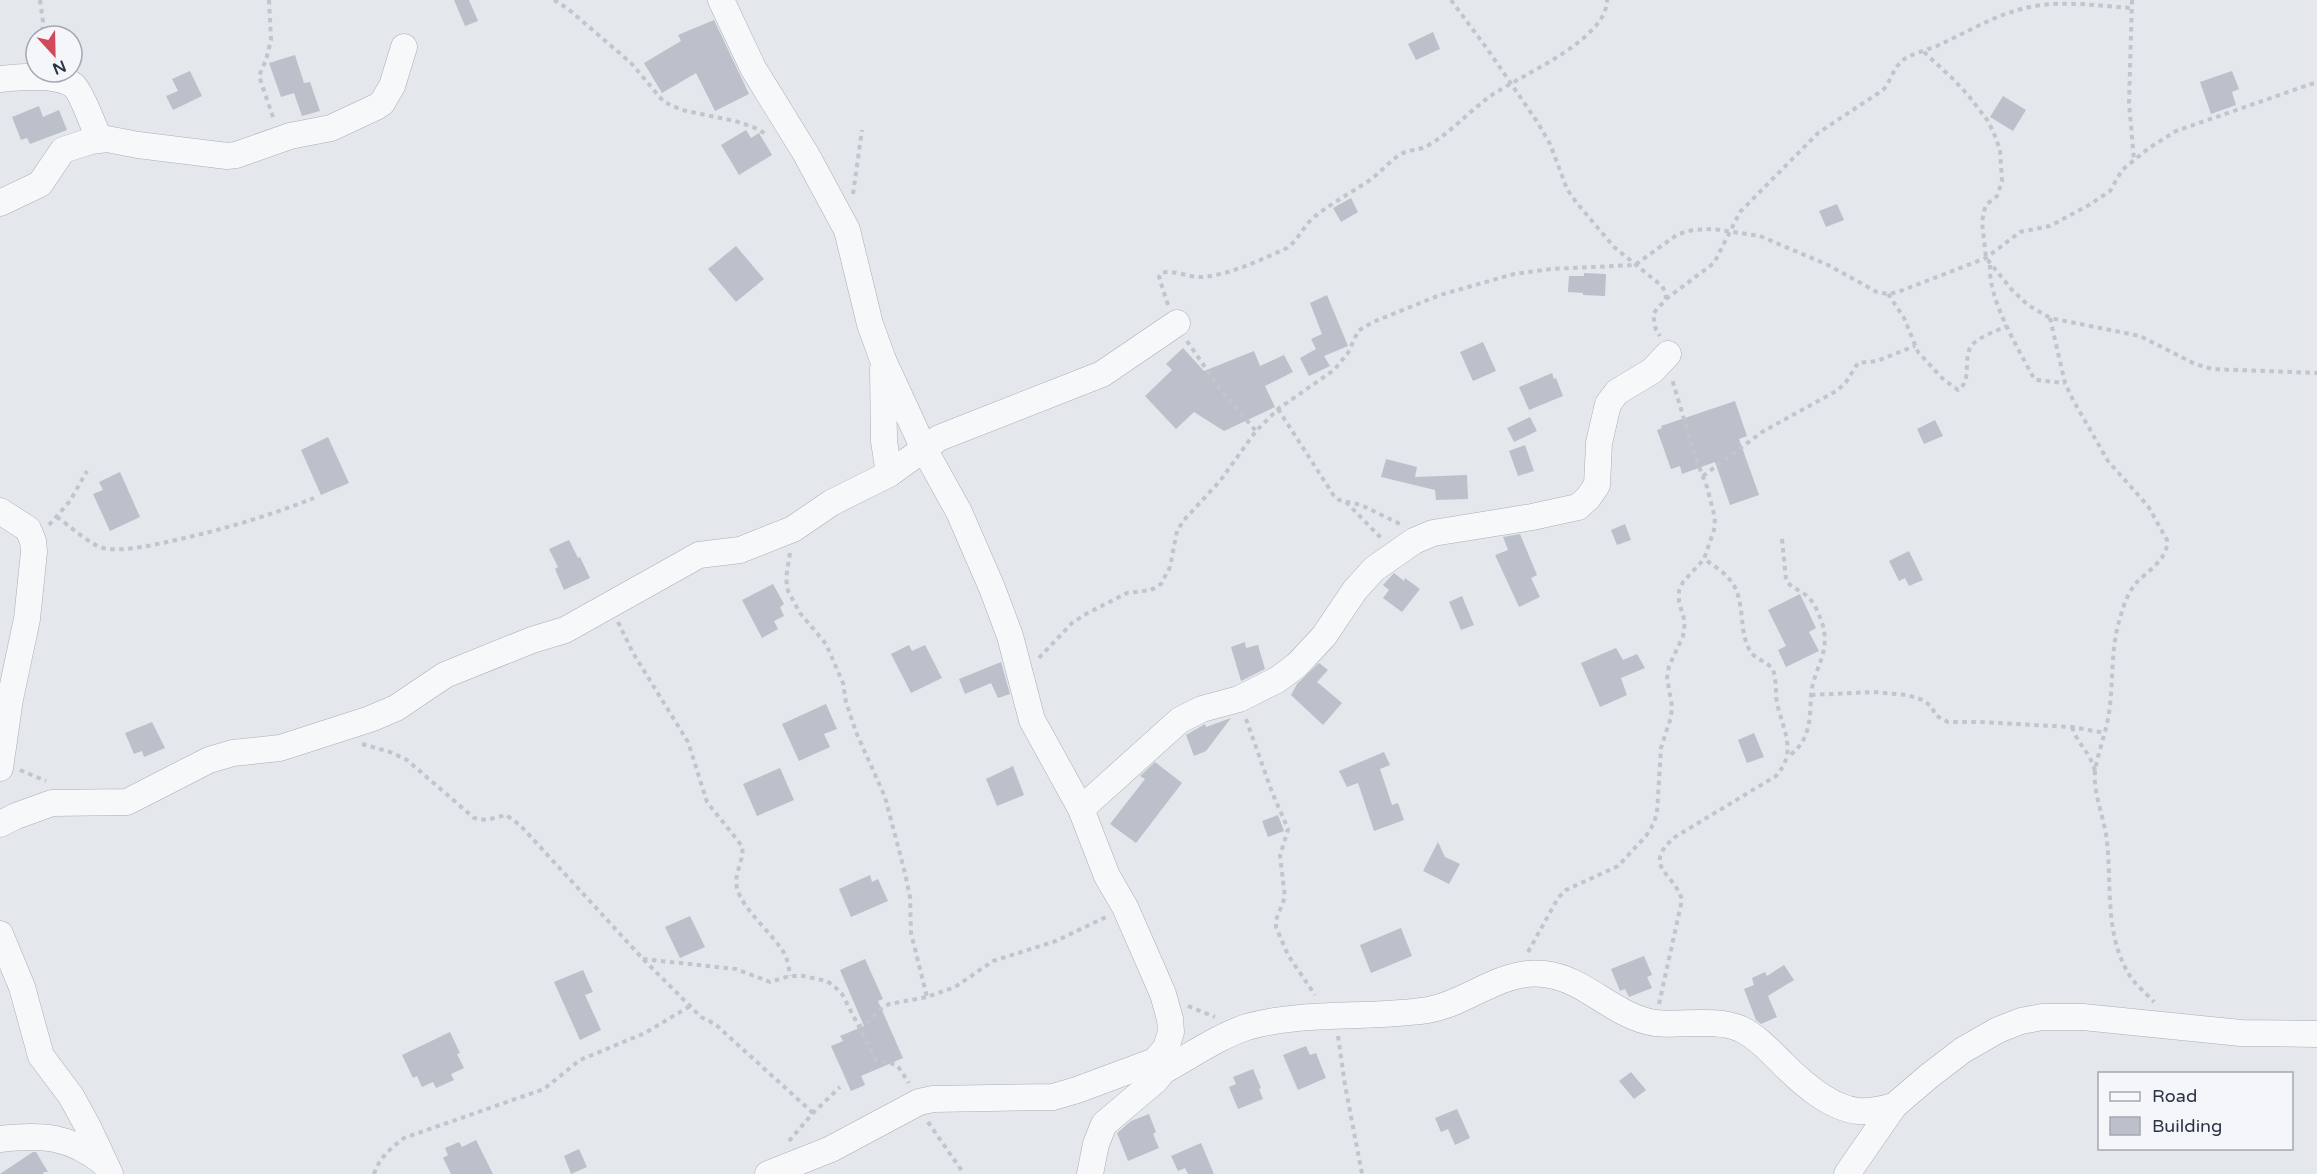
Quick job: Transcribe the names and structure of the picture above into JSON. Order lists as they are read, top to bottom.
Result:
{
  "legend": ["Road", "Building"],
  "north": "bottom"
}
